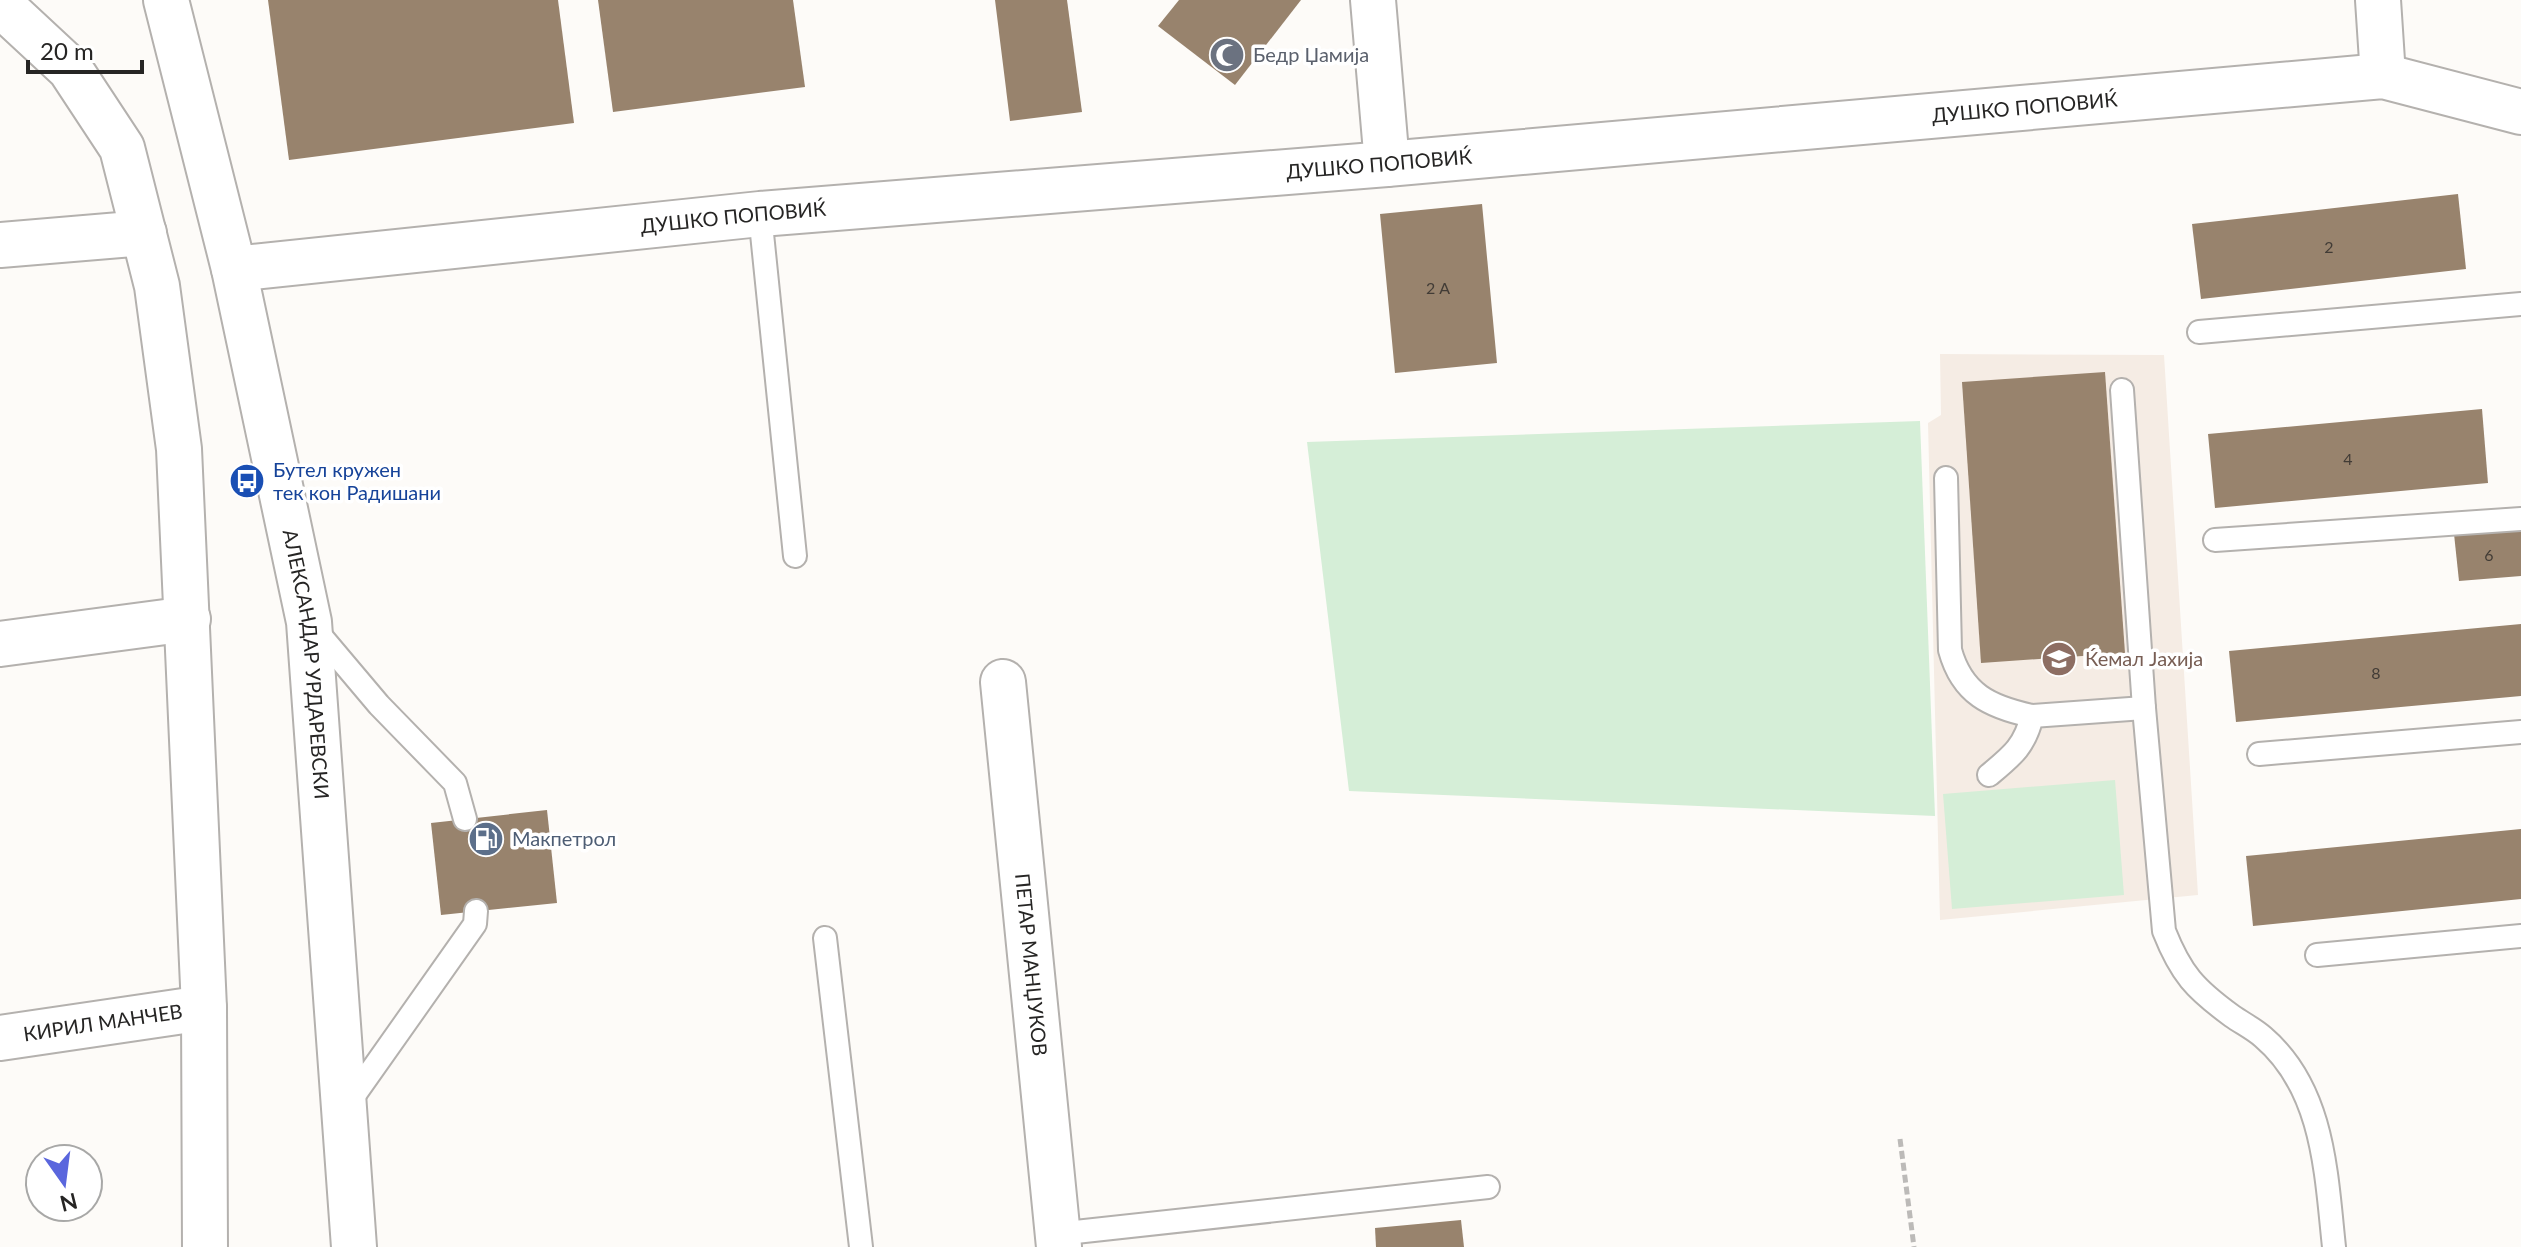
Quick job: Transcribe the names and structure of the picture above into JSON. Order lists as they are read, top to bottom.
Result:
{
  "streets": {
    "street": [
      "ДУШКО ПОПОВИЌ",
      "АЛЕКСАНДАР УРДАРЕВСКИ",
      "ПЕТАР МАНЏУКОВ",
      "КИРИЛ МАНЧЕВ"
    ]
  },
  "crossings": [
    ["ДУШКО ПОПОВИЌ", "АЛЕКСАНДАР УРДАРЕВСКИ"]
  ],
  "places": {
    "mosque": ["Бедр Џамија"],
    "bus stop": ["Бутел кружен тек кон Радишани"],
    "school or university": ["Ќемал Јахија"],
    "fuel station": ["Макпетрол"]
  },
  "house_numbers": [
    "2",
    "2 А",
    "4",
    "6",
    "8"
  ],
  "scale_bar": "20 m",
  "north": "bottom"
}
